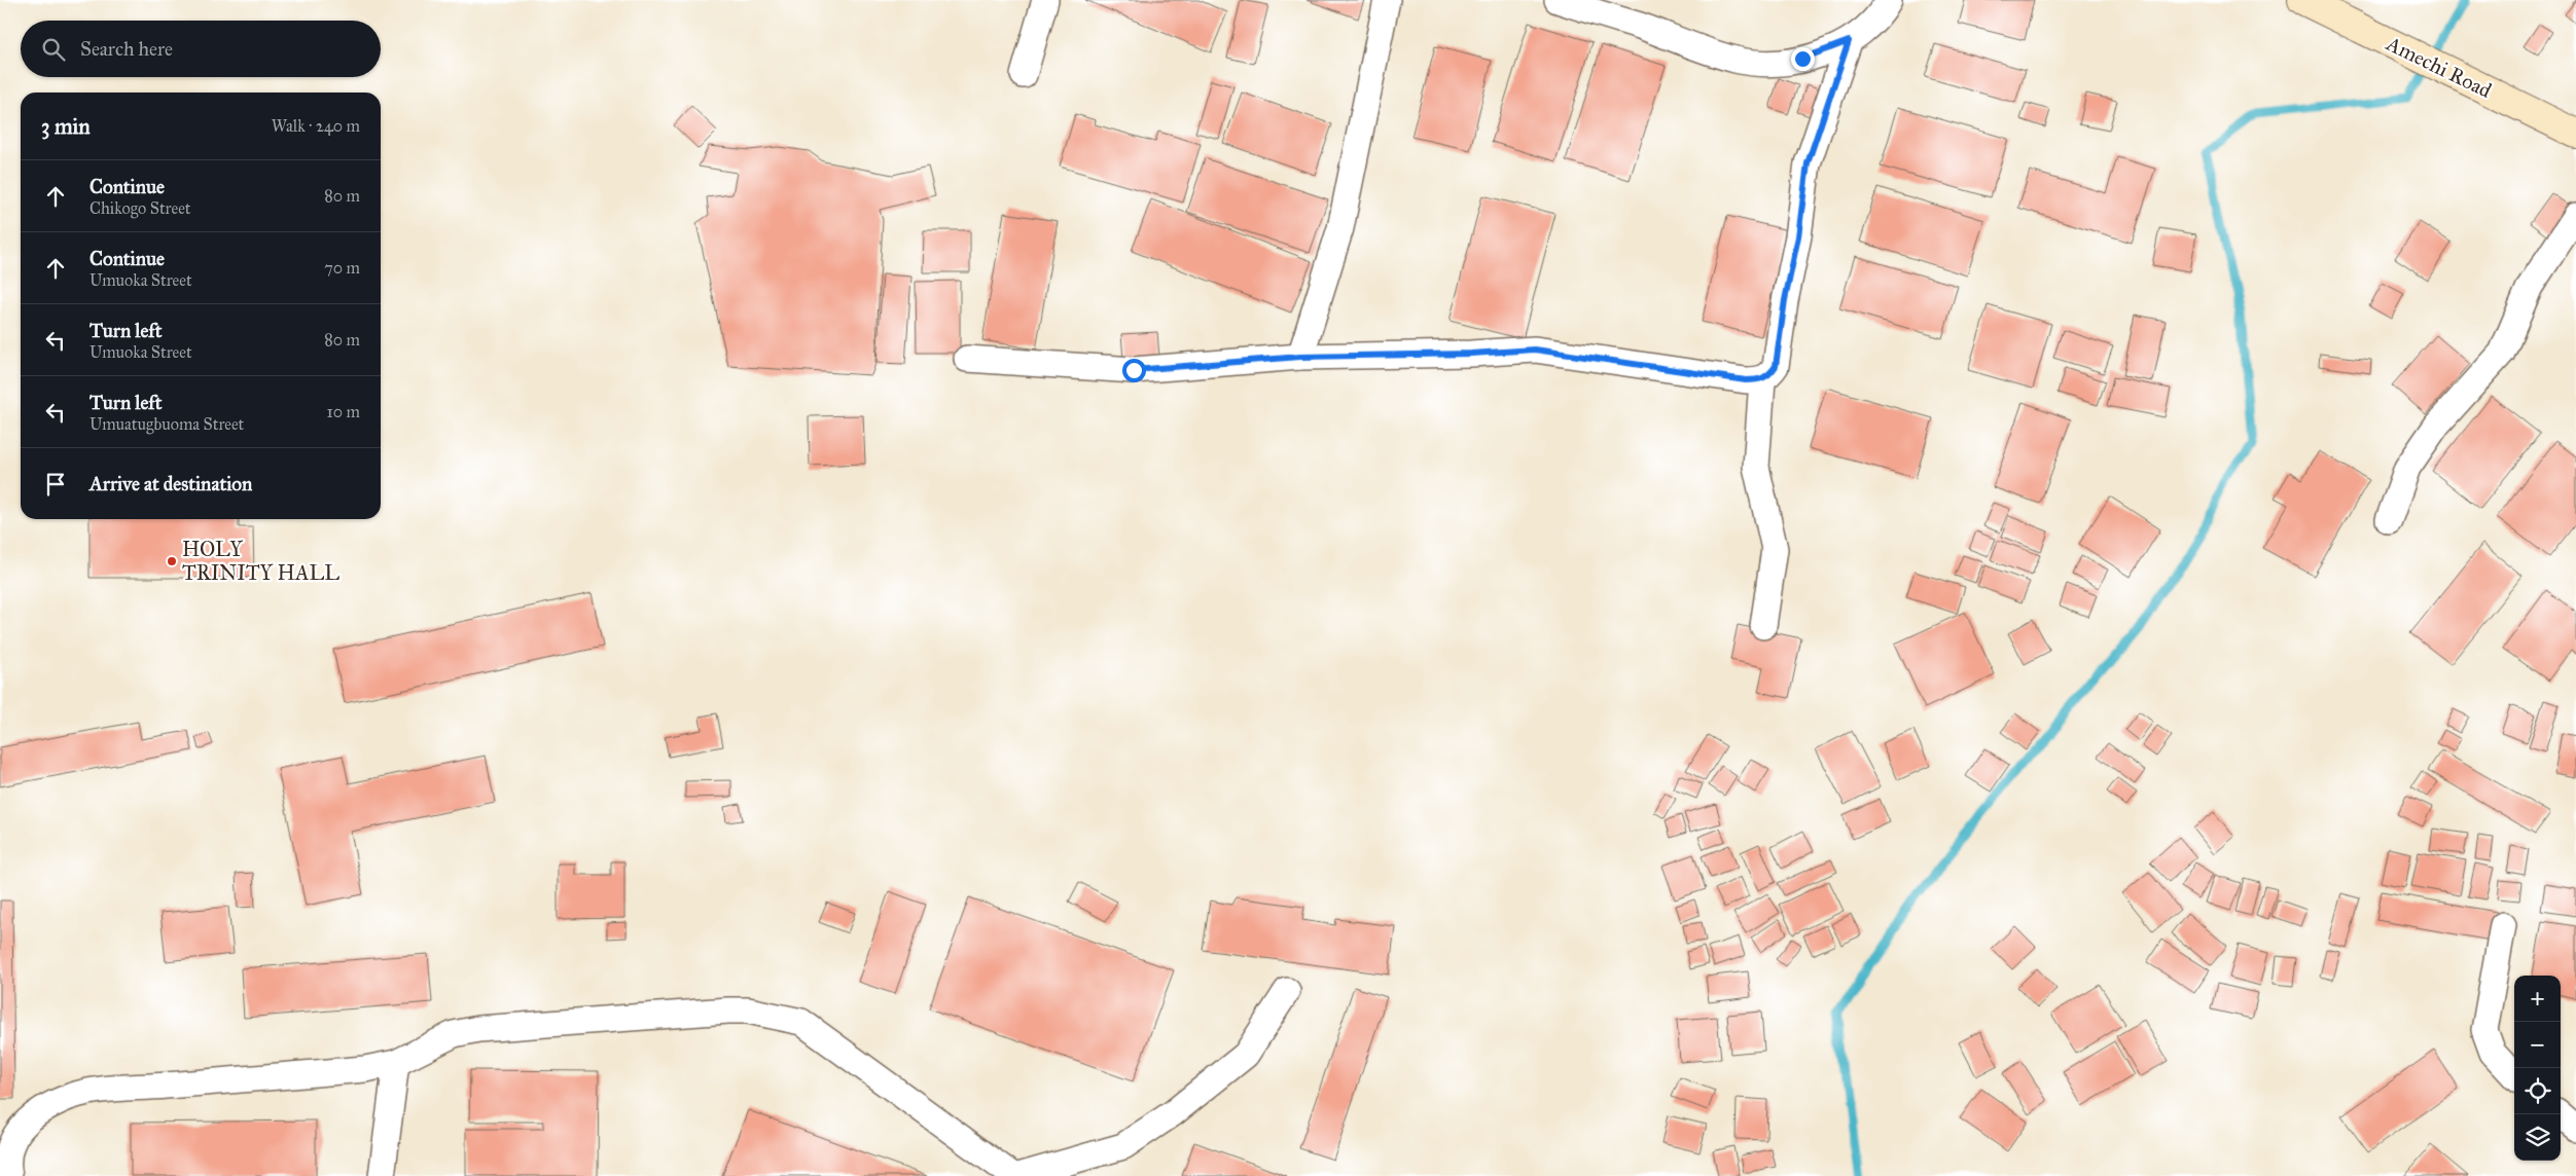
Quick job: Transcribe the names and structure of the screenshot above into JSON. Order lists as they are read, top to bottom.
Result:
{
  "streets": {
    "main road": ["Amechi Road"]
  },
  "places": ["HOLY TRINITY HALL"],
  "page": {
    "search": "Search here",
    "heading": ["3 min", "Walk · 240 m"],
    "list": [
      ["Continue", "Chikogo Street", "80 m"],
      ["Continue", "Umuoka Street", "70 m"],
      ["Turn left", "Umuoka Street", "80 m"],
      ["Turn left", "Umuatugbuoma Street", "10 m"],
      "Arrive at destination"
    ],
    "map_buttons": ["+", "−"]
  }
}
